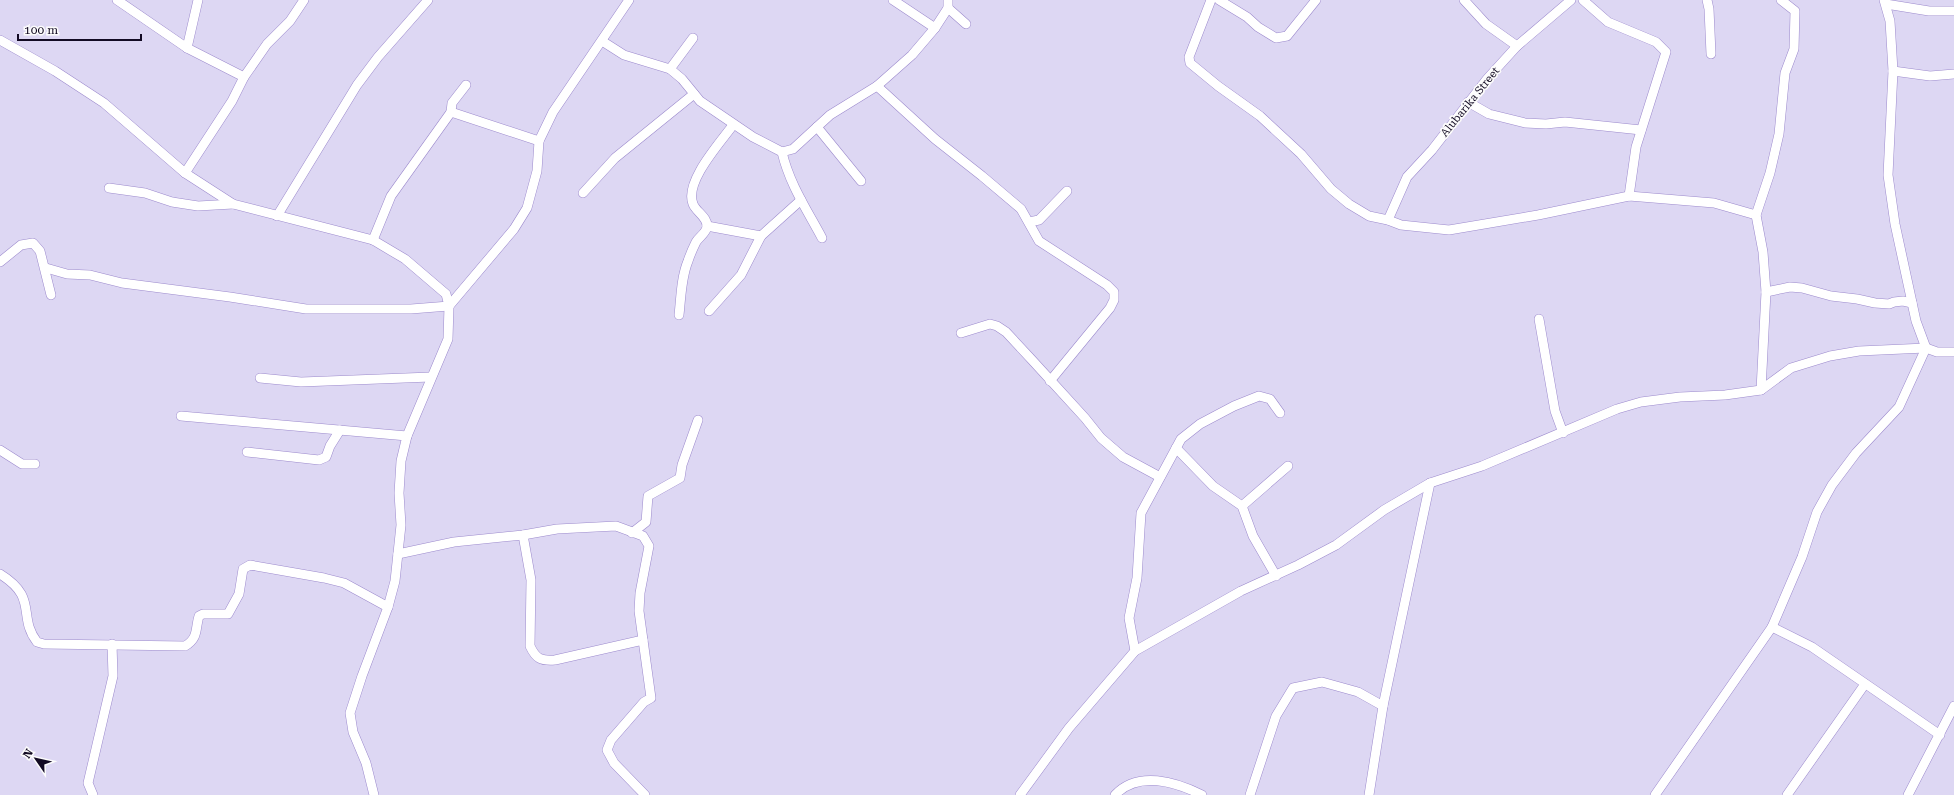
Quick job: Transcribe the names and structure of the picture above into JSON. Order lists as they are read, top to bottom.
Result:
{
  "streets": {
    "street": ["Alubarika Street"]
  },
  "scale_bar": "100 m",
  "north": "top left"
}
